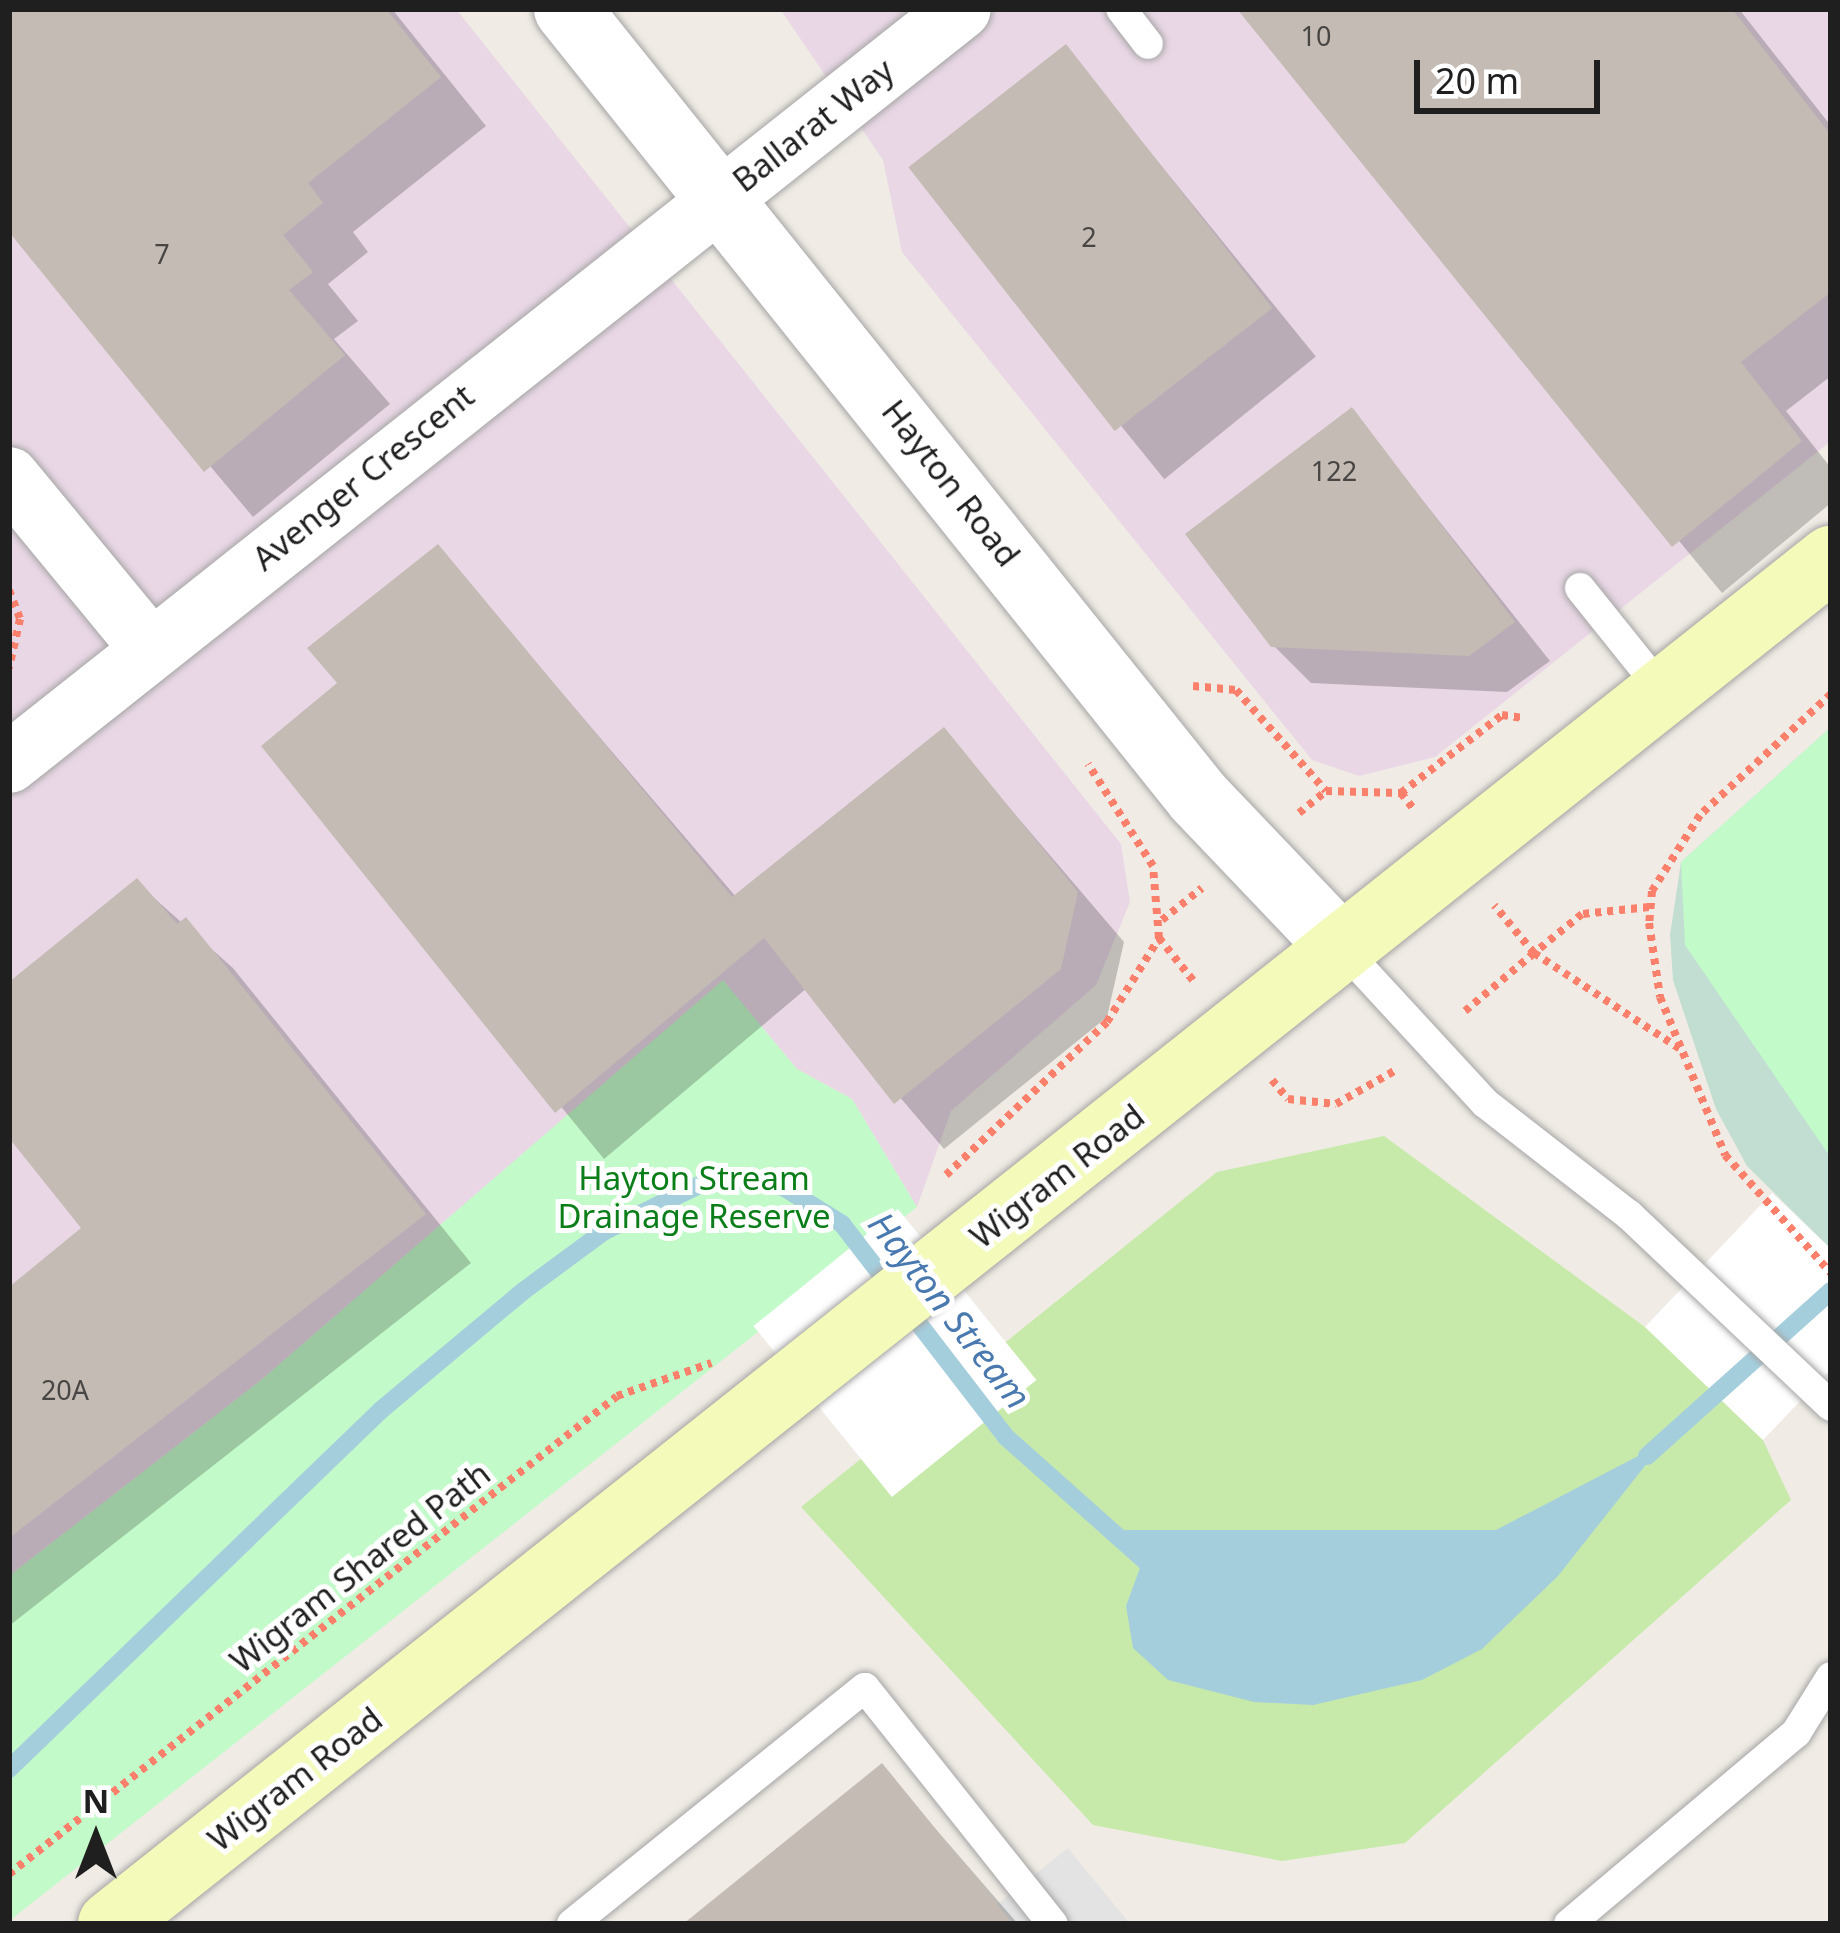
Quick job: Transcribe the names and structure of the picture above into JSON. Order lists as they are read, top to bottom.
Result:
{
  "streets": {
    "main road": ["Wigram Road"],
    "street": ["Ballarat Way", "Avenger Crescent", "Hayton Road"],
    "path": ["Wigram Shared Path"]
  },
  "crossings": [
    ["Ballarat Way", "Avenger Crescent"],
    ["Ballarat Way", "Hayton Road"],
    ["Avenger Crescent", "Hayton Road"],
    ["Hayton Road", "Wigram Road"]
  ],
  "water": ["Hayton Stream"],
  "parks": ["Hayton Stream Drainage Reserve"],
  "house_numbers": [
    "10",
    "2",
    "7",
    "122",
    "20A"
  ],
  "scale_bar": "20 m",
  "north": "top"
}
